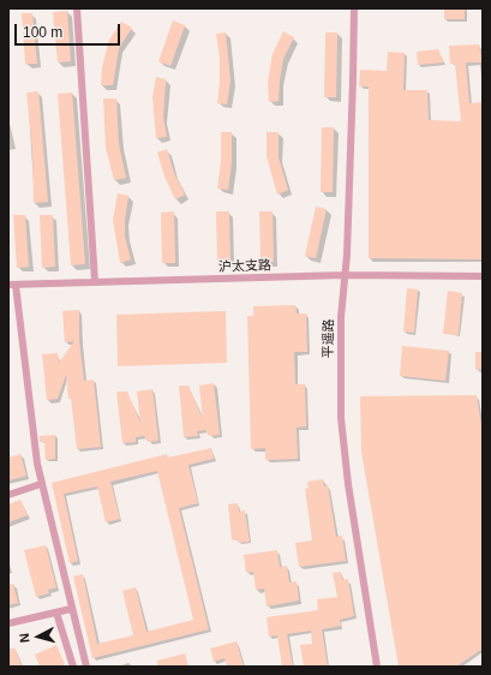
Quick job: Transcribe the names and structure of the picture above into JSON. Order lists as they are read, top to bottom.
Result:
{
  "streets": {
    "street": ["沪太支路", "平遥路"]
  },
  "crossings": [
    ["沪太支路", "平遥路"]
  ],
  "scale_bar": "100 m",
  "north": "left"
}
